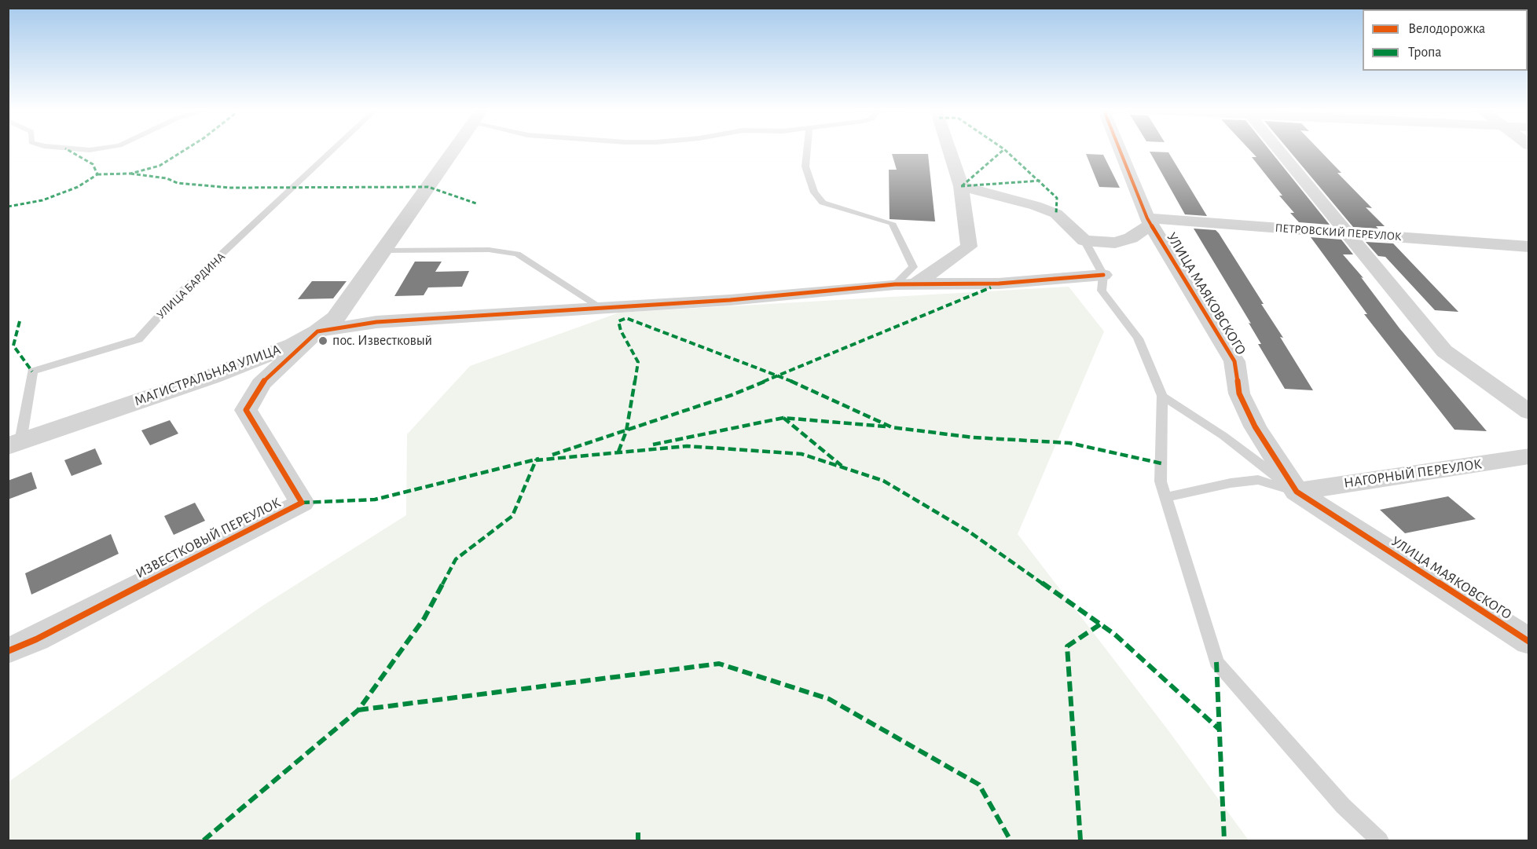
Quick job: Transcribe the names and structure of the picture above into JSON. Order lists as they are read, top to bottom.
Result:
{
  "streets": {
    "street": [
      "ПЕТРОВСКИЙ ПЕРЕУЛОК",
      "УЛИЦА МАЯКОВСКОГО",
      "МАГИСТРАЛЬНАЯ УЛИЦА",
      "НАГОРНЫЙ ПЕРЕУЛОК",
      "ИЗВЕСТКОВЫЙ ПЕРЕУЛОК"
    ],
    "lane": ["УЛИЦА БАРДИНА"]
  },
  "crossings": [
    ["ПЕТРОВСКИЙ ПЕРЕУЛОК", "УЛИЦА МАЯКОВСКОГО"],
    ["УЛИЦА БАРДИНА", "МАГИСТРАЛЬНАЯ УЛИЦА"],
    ["УЛИЦА МАЯКОВСКОГО", "НАГОРНЫЙ ПЕРЕУЛОК"],
    ["МАГИСТРАЛЬНАЯ УЛИЦА", "ИЗВЕСТКОВЫЙ ПЕРЕУЛОК"]
  ],
  "places": ["пос. Известковый"],
  "legend": ["Велодорожка", "Тропа"]
}
